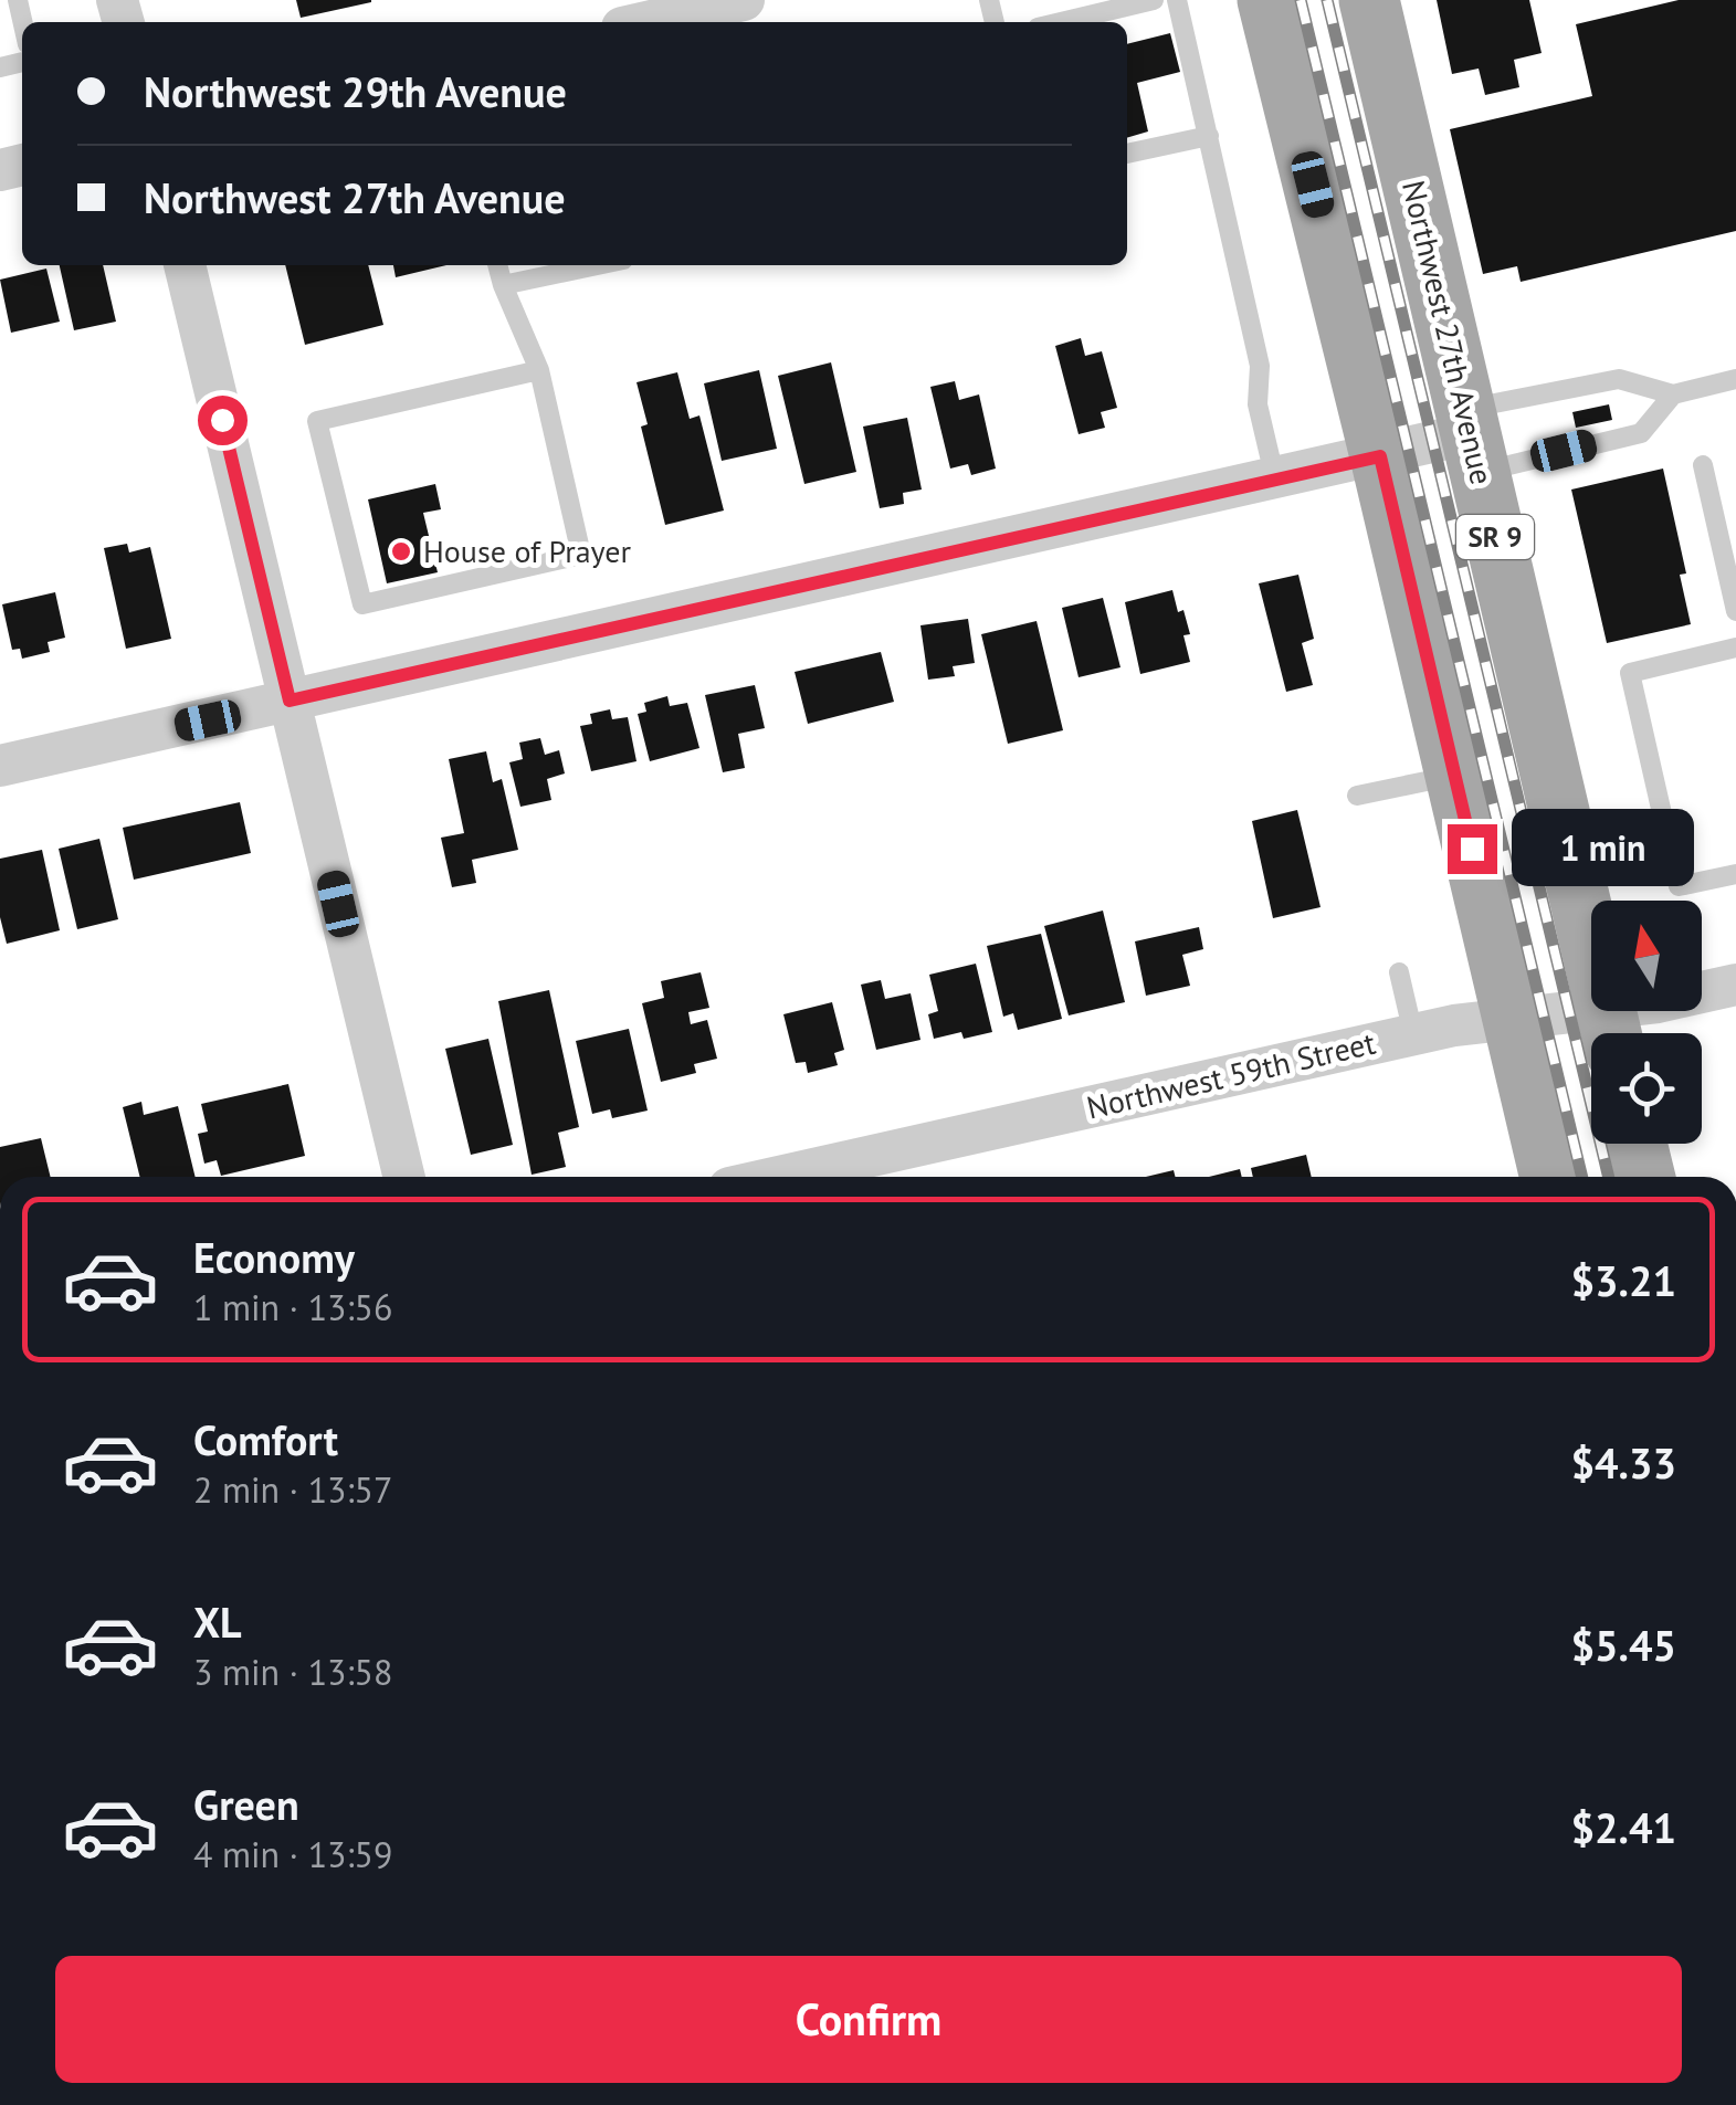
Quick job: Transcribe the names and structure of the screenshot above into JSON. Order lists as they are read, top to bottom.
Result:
{
  "streets": {
    "main road": ["Northwest 27th Avenue", "SR 9"],
    "street": ["Northwest 59th Street"]
  },
  "crossings": [
    ["Northwest 27th Avenue", "Northwest 59th Street"]
  ],
  "places": ["House of Prayer"],
  "north": "top",
  "page": {
    "banner": ["Northwest 29th Avenue", "Northwest 27th Avenue"],
    "bubble": "1 min",
    "list": [
      {
        "name": "Economy",
        "note": "1 min · 13:56",
        "value": "$3.21"
      },
      {
        "name": "Comfort",
        "note": "2 min · 13:57",
        "value": "$4.33"
      },
      {
        "name": "XL",
        "note": "3 min · 13:58",
        "value": "$5.45"
      },
      {
        "name": "Green",
        "note": "4 min · 13:59",
        "value": "$2.41"
      }
    ],
    "buttons": "Confirm"
  }
}
